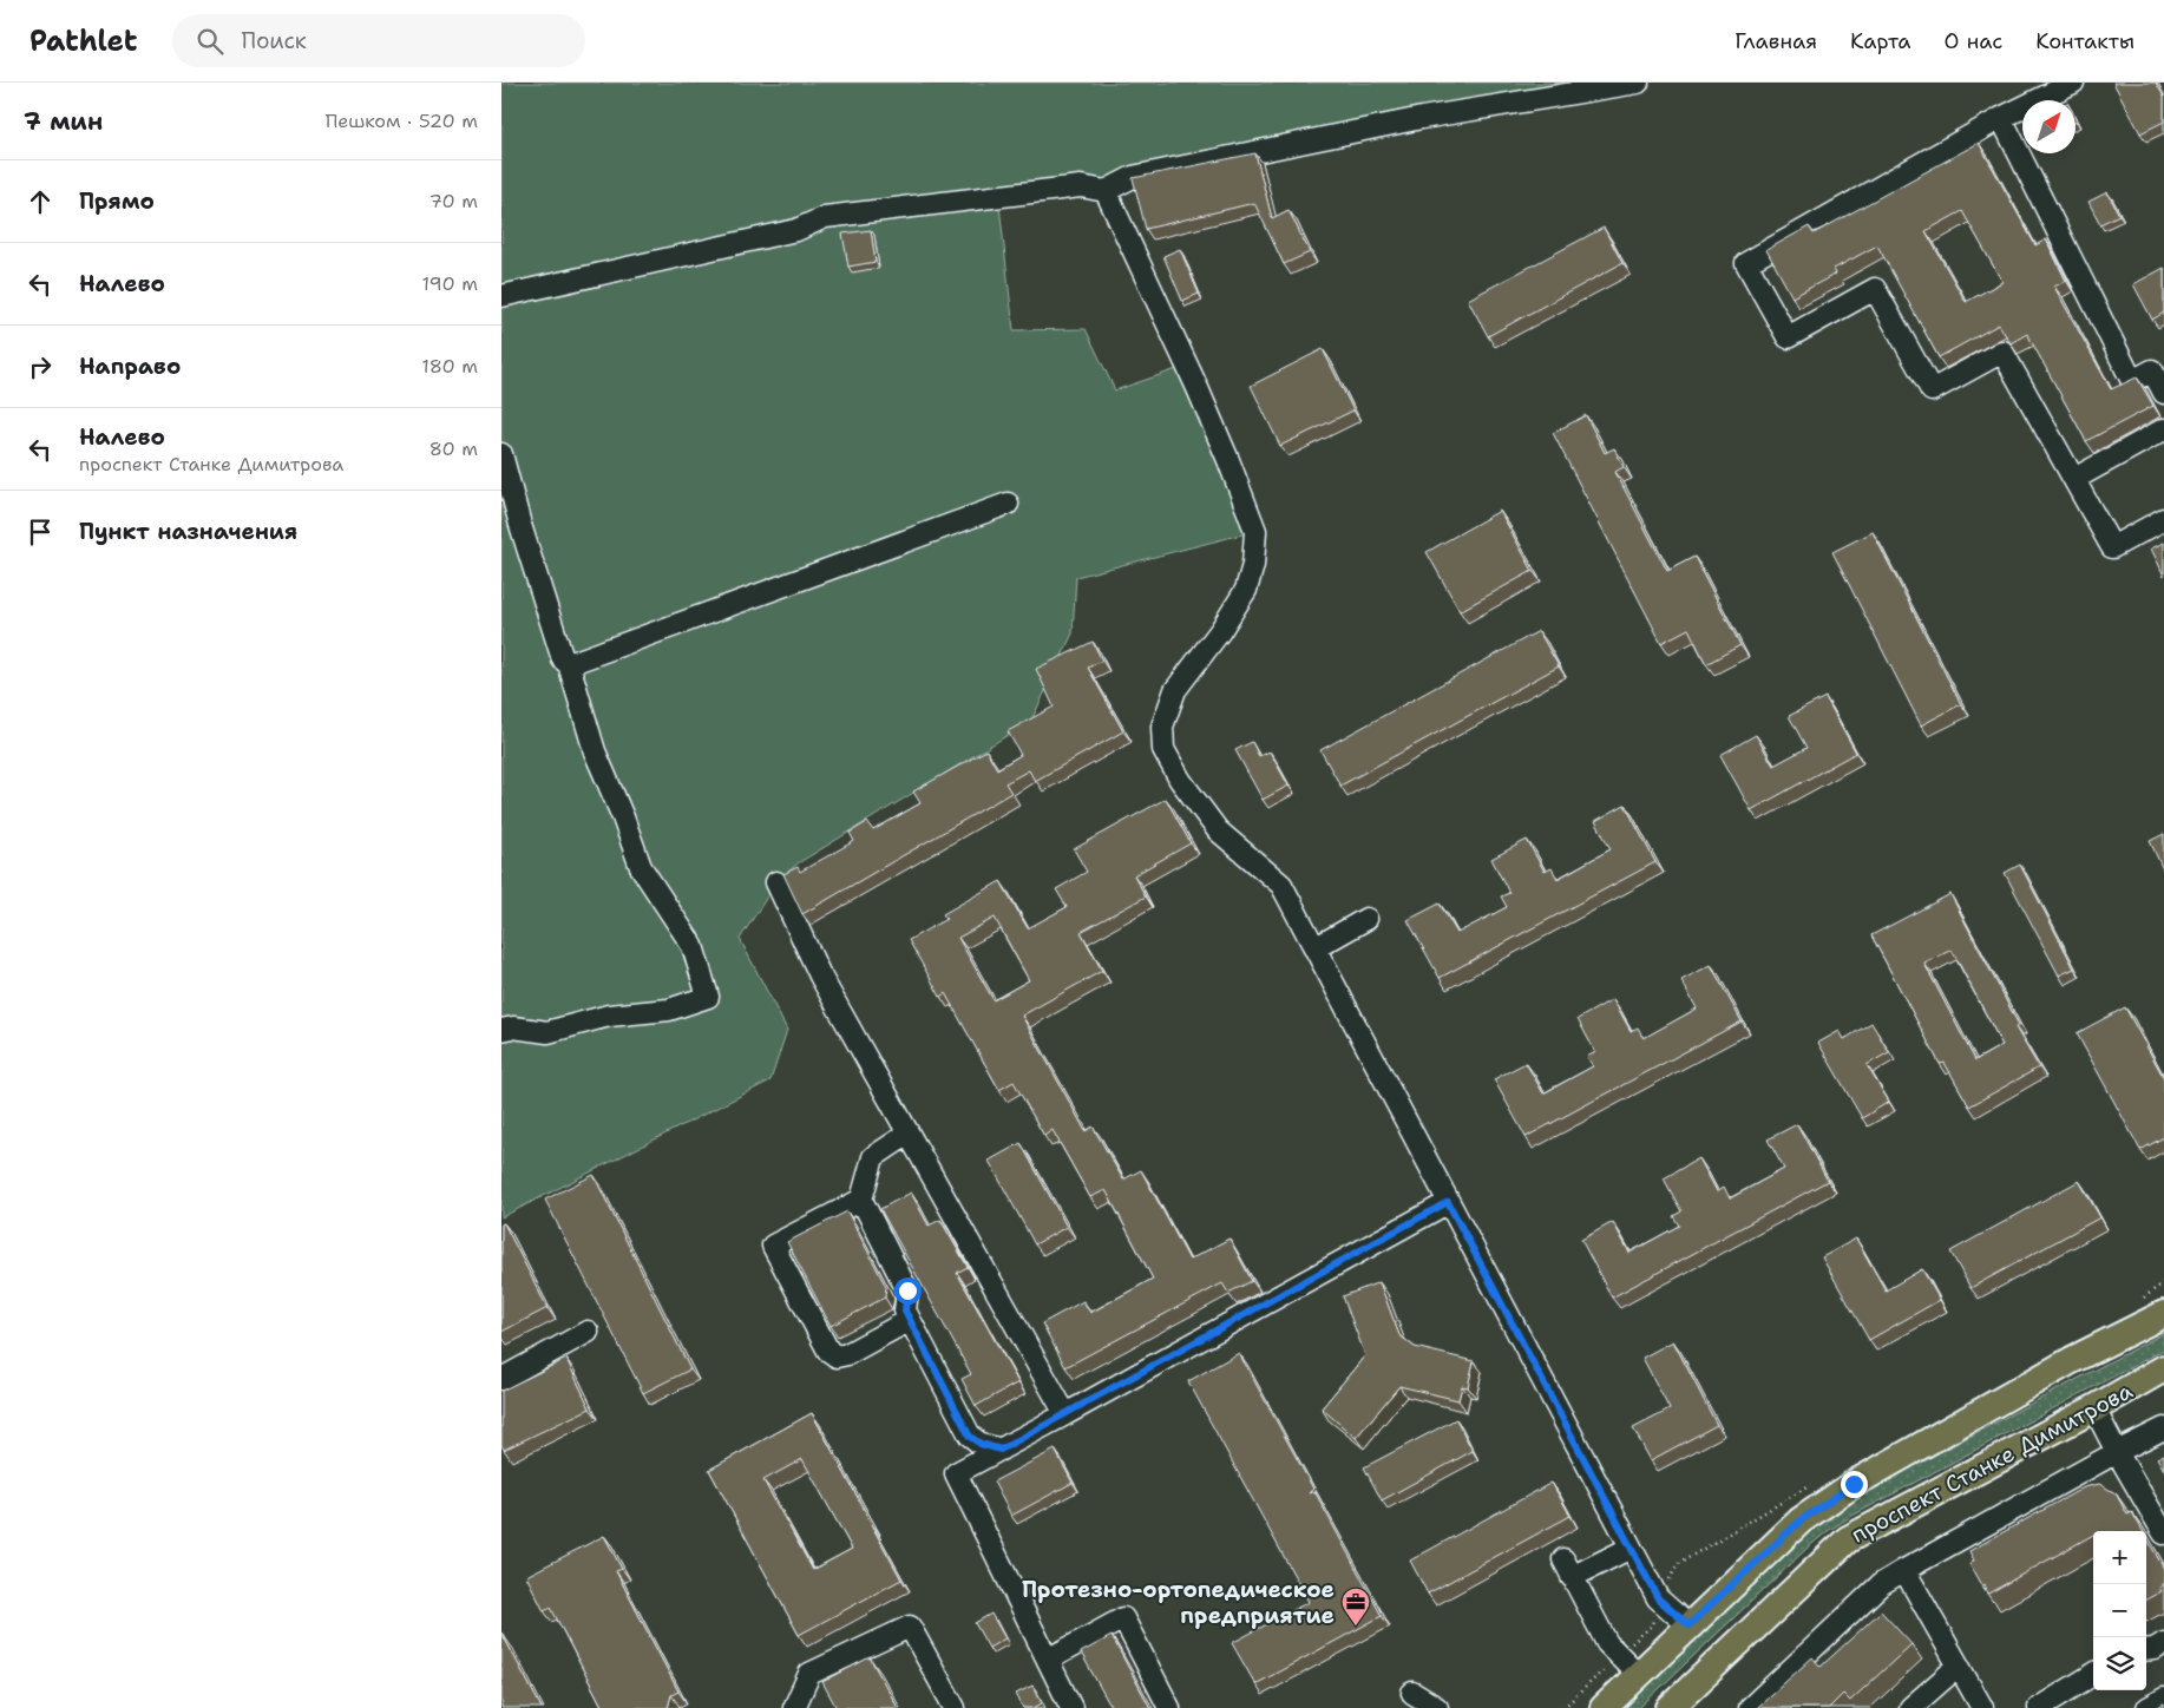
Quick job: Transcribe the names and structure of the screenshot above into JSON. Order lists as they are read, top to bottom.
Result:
{
  "streets": {
    "main road": ["проспект Станке Димитрова"]
  },
  "places": {
    "office": ["Протезно-ортопедическое предприятие"]
  },
  "north": "top right",
  "page": {
    "header": "Pathlet",
    "search": "Поиск",
    "nav": [
      "Главная",
      "Карта",
      "О нас",
      "Контакты"
    ],
    "heading": ["7 мин", "Пешком · 520 m"],
    "list": [
      ["Прямо", "70 m"],
      ["Налево", "190 m"],
      ["Направо", "180 m"],
      ["Налево", "проспект Станке Димитрова", "80 m"],
      "Пункт назначения"
    ],
    "map_buttons": ["+", "−"]
  }
}
